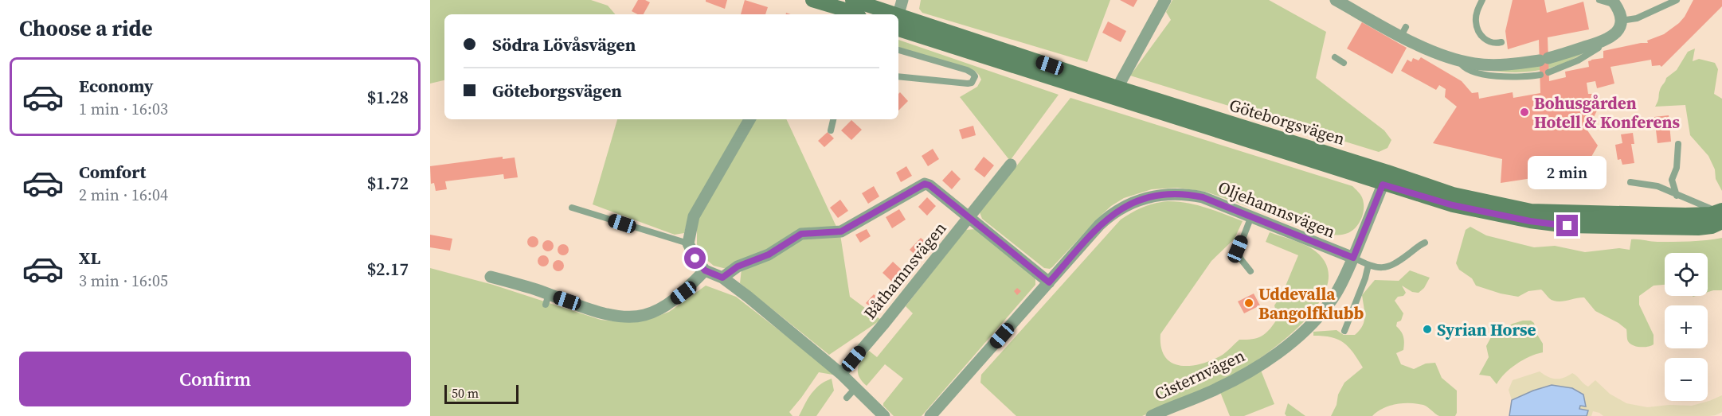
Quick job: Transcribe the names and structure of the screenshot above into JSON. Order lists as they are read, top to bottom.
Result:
{
  "streets": {
    "main road": ["Göteborgsvägen"],
    "street": ["Oljehamnsvägen", "Båthamnsvägen", "Cisternvägen"]
  },
  "crossings": [
    ["Oljehamnsvägen", "Cisternvägen"]
  ],
  "places": ["Bohusgården Hotell & Konferens", "Uddevalla Bangolfklubb", "Syrian Horse"],
  "scale_bar": "50 m",
  "page": {
    "heading": "Choose a ride",
    "banner": ["Södra Lövåsvägen", "Göteborgsvägen"],
    "list": [
      {
        "name": "Economy",
        "note": "1 min · 16:03",
        "value": "$1.28"
      },
      {
        "name": "Comfort",
        "note": "2 min · 16:04",
        "value": "$1.72"
      },
      {
        "name": "XL",
        "note": "3 min · 16:05",
        "value": "$2.17"
      }
    ],
    "bubble": "2 min",
    "map_buttons": ["+", "−"],
    "buttons": "Confirm",
    "scale": "50 m"
  }
}
